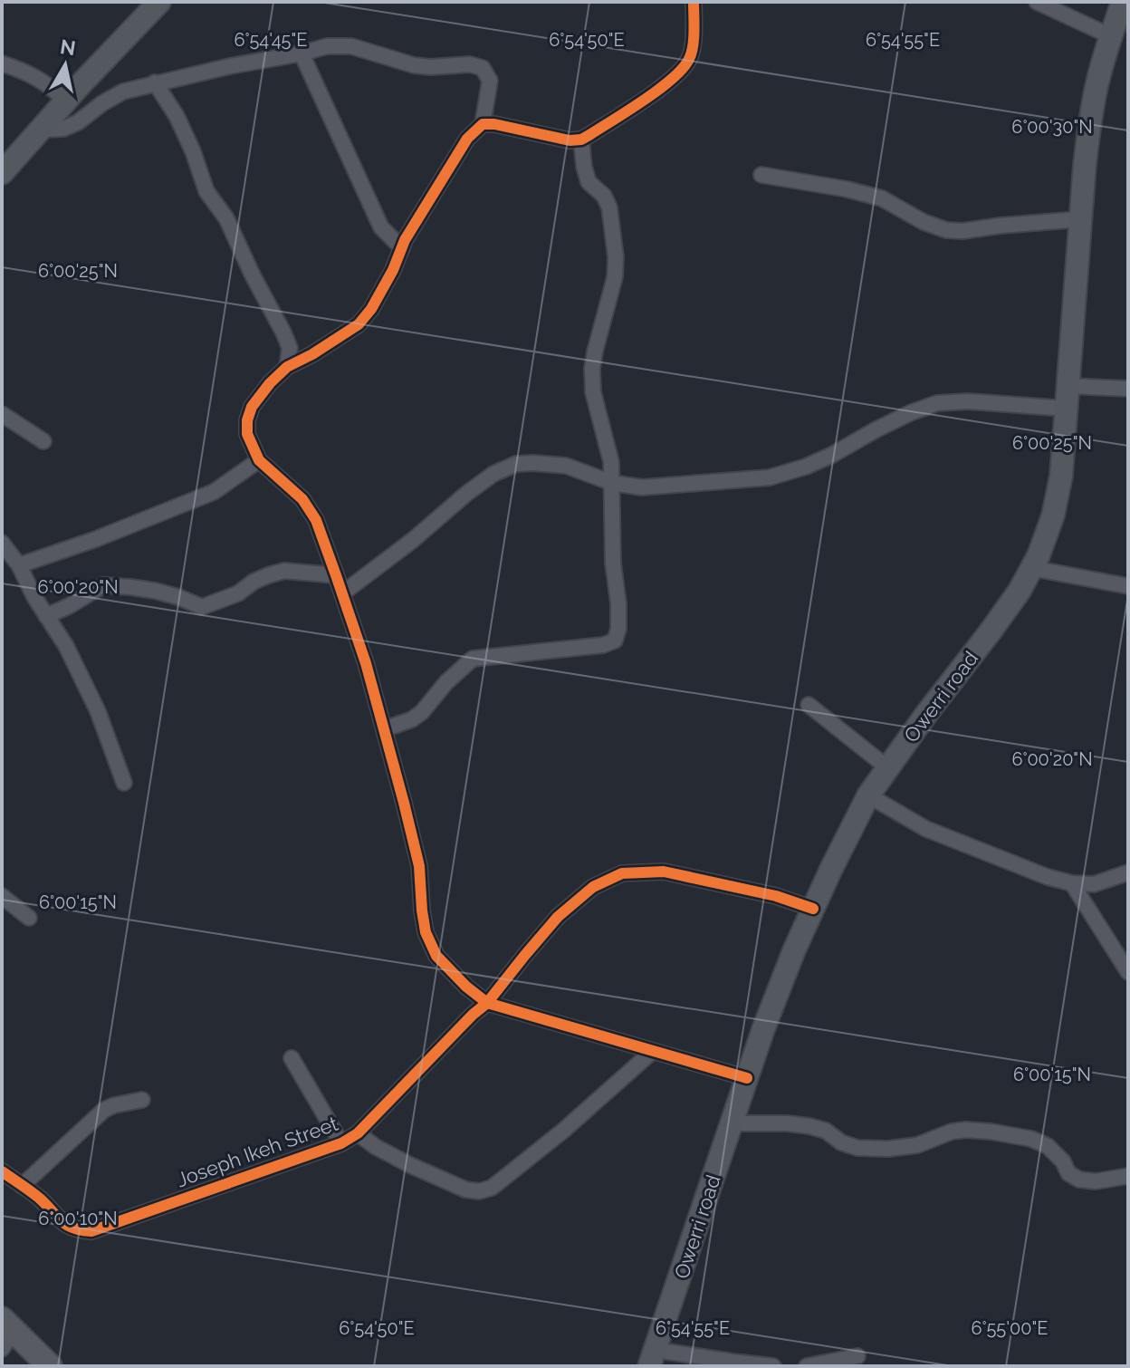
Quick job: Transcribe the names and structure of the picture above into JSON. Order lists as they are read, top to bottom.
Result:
{
  "streets": {
    "main road": ["Owerri road"],
    "street": ["Joseph Ikeh Street"]
  },
  "crossings": [
    ["Owerri road", "Joseph Ikeh Street"]
  ],
  "north": "top",
  "coordinates": [
    "6°54'45\"E",
    "6°54'50\"E",
    "6°54'55\"E",
    "6°00'30\"N",
    "6°00'25\"N",
    "6°00'20\"N",
    "6°00'15\"N",
    "6°00'10\"N",
    "6°55'00\"E"
  ]
}
